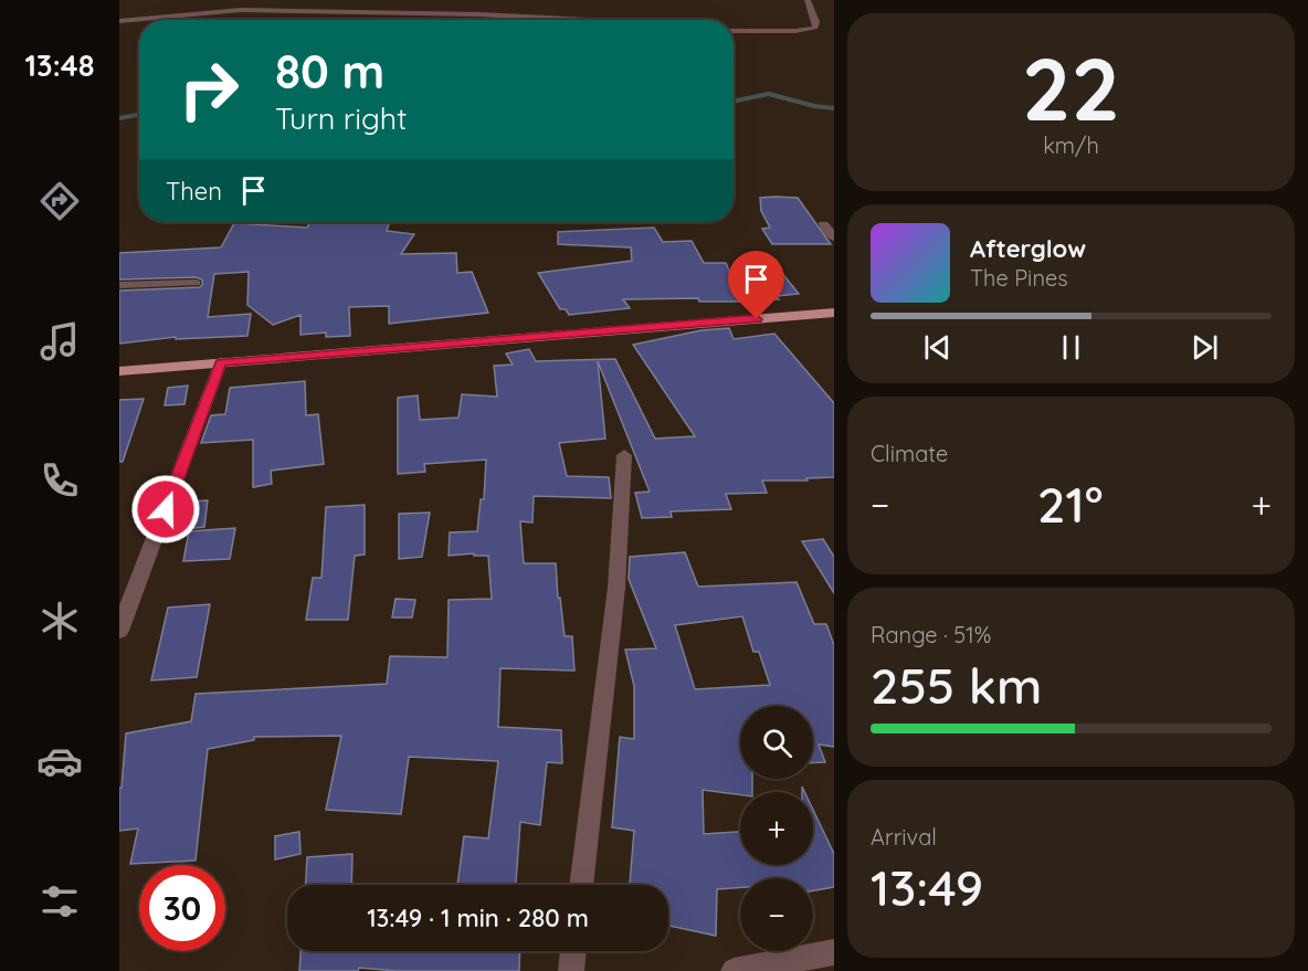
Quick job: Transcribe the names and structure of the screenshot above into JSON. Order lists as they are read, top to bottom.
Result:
{
  "page": {
    "tabs": "13:48",
    "tile": [
      ["22", "km/h"],
      "Climate",
      ["Range · 51%", "255 km"],
      ["Arrival", "13:49"]
    ],
    "turn": ["80 m", "Turn right"],
    "then": "Then",
    "song": ["Afterglow", "The Pines"],
    "heat": ["−", "21°", "+"],
    "map_buttons": ["+", "−"],
    "limit": "30",
    "trip": "13:49 · 1 min · 280 m"
  }
}
